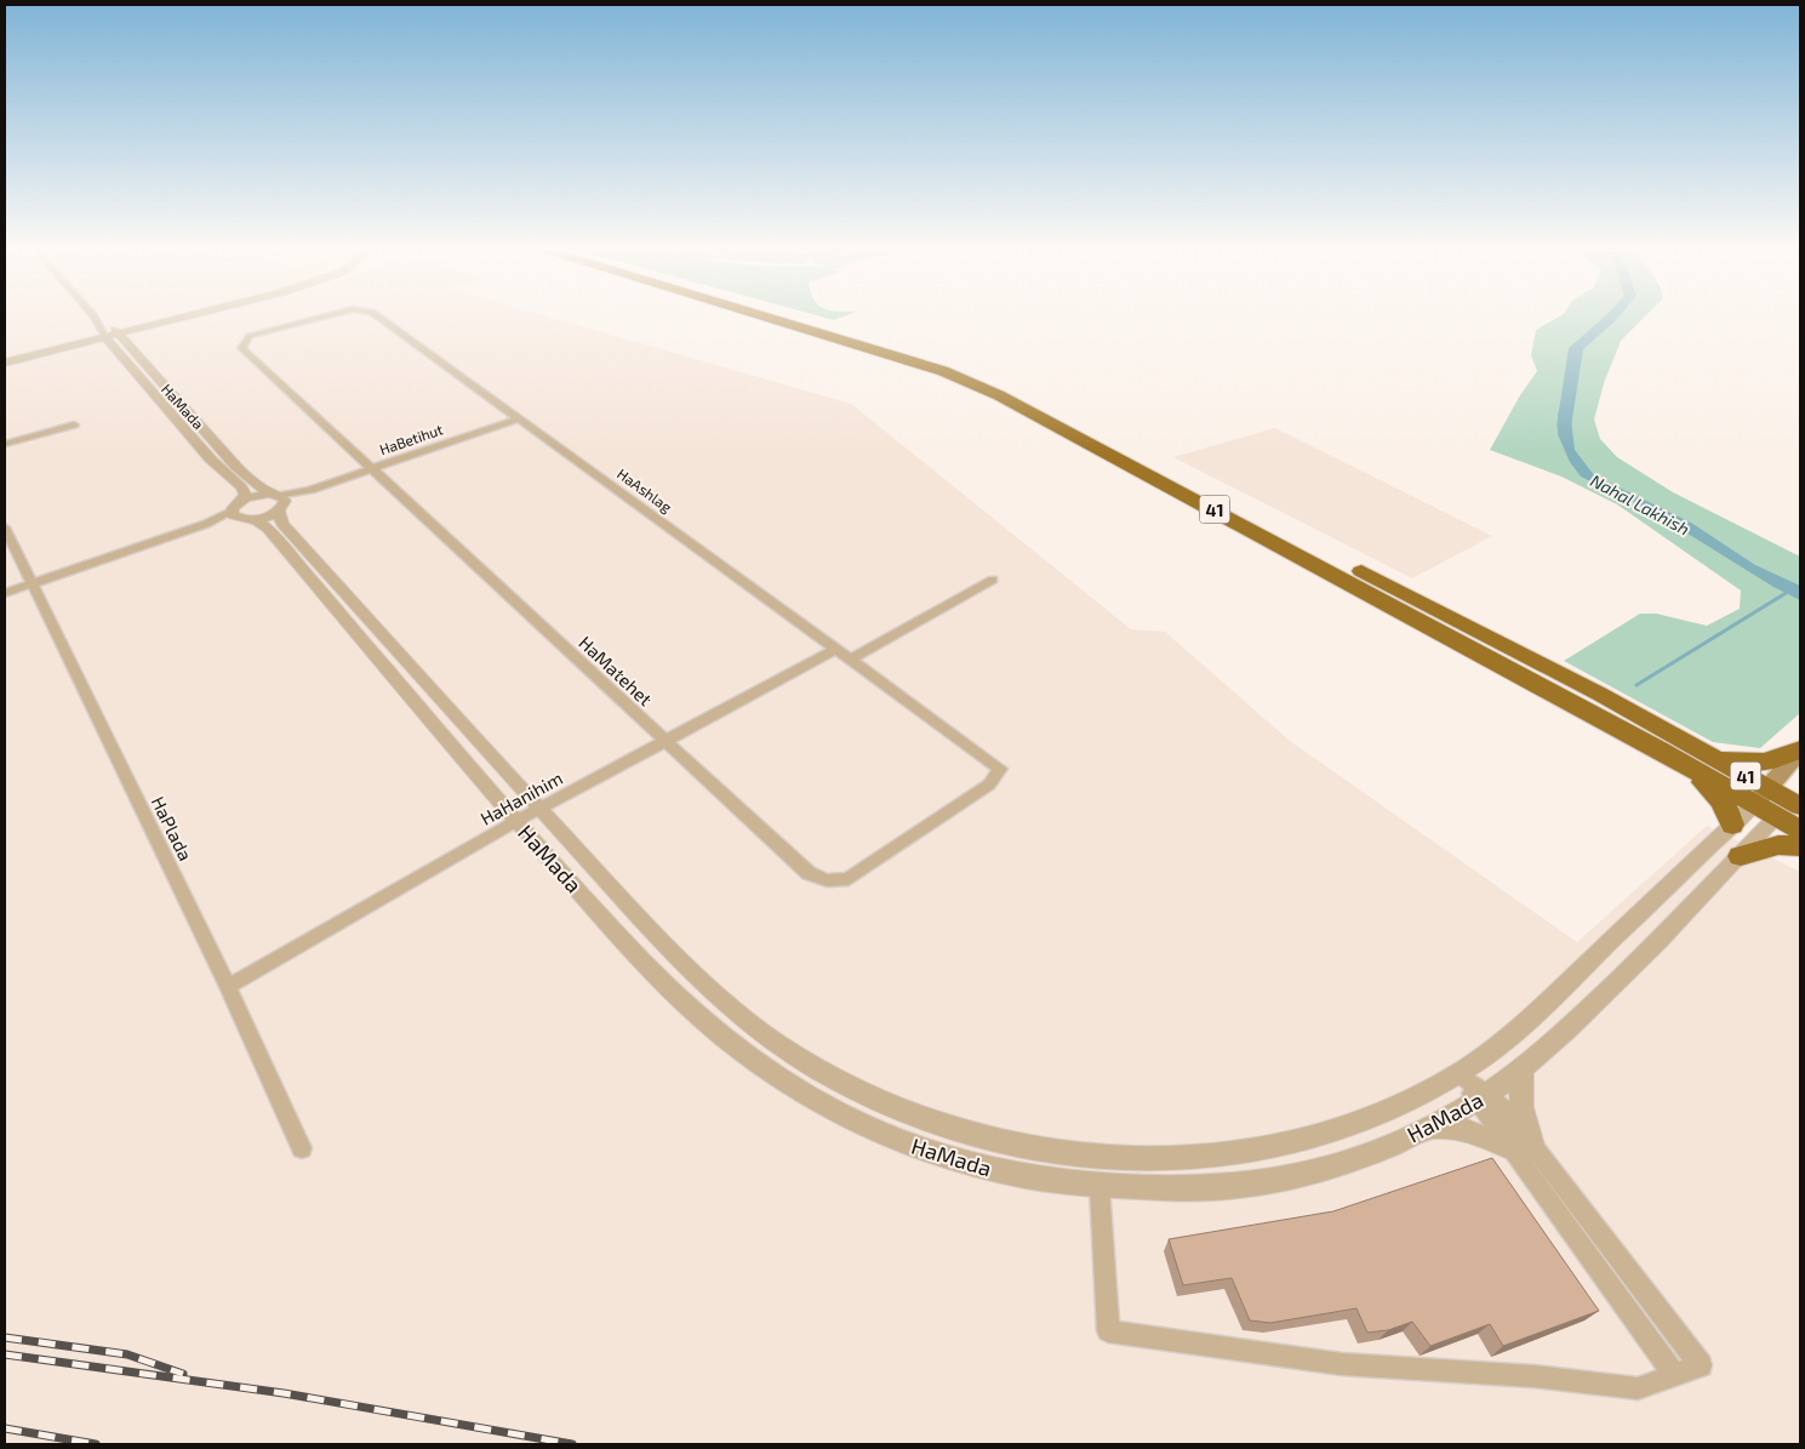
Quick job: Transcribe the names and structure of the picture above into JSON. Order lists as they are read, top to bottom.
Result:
{
  "streets": {
    "highway": ["41"],
    "street": [
      "HaMada",
      "HaBetihut",
      "HaAshlag",
      "HaMatehet",
      "HaHanihim",
      "HaPlada"
    ]
  },
  "crossings": [
    ["HaMada", "HaBetihut"],
    ["HaMada", "41"],
    ["HaMada", "HaHanihim"],
    ["HaBetihut", "HaAshlag"],
    ["HaBetihut", "HaMatehet"],
    ["HaAshlag", "HaMatehet"],
    ["HaAshlag", "HaHanihim"],
    ["HaMatehet", "HaHanihim"],
    ["HaHanihim", "HaPlada"]
  ],
  "water": ["Nahal Lakhish"]
}
